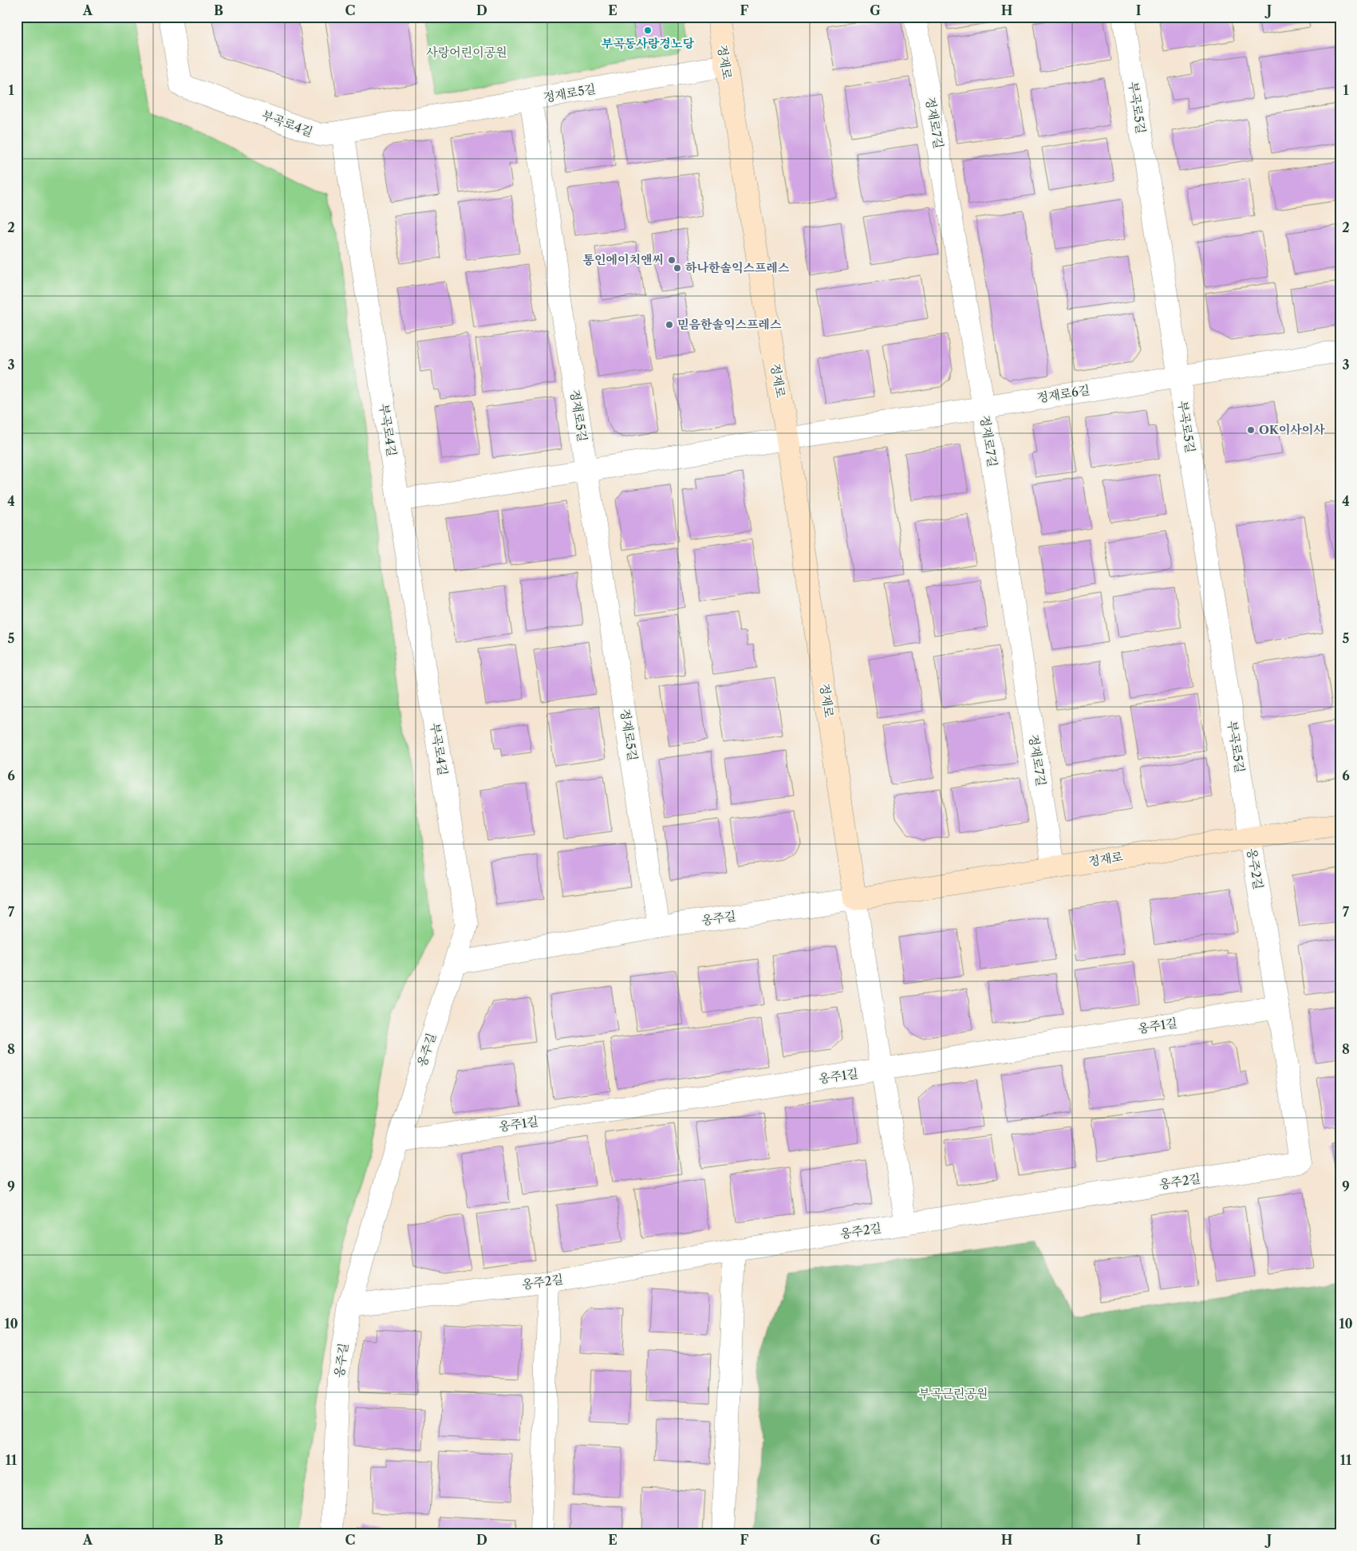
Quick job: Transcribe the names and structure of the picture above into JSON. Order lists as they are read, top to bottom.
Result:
{
  "streets": {
    "street": [
      "정재로",
      "정재로5길",
      "부곡로5길",
      "정재로7길",
      "부곡로4길",
      "정재로6길",
      "옹주2길",
      "옹주길",
      "옹주1길"
    ]
  },
  "crossings": [
    ["정재로", "정재로5길"],
    ["정재로", "부곡로5길"],
    ["정재로", "정재로7길"],
    ["정재로", "정재로6길"],
    ["정재로", "옹주2길"],
    ["정재로", "옹주길"],
    ["정재로5길", "정재로6길"],
    ["정재로5길", "옹주길"],
    ["부곡로5길", "정재로6길"],
    ["부곡로5길", "옹주2길"],
    ["정재로7길", "정재로6길"],
    ["부곡로4길", "정재로6길"],
    ["부곡로4길", "옹주길"],
    ["옹주2길", "옹주길"],
    ["옹주2길", "옹주1길"],
    ["옹주길", "옹주1길"]
  ],
  "parks": ["사랑어린이공원", "부곡근린공원"],
  "places": [
    "부곡동사랑경노당",
    "통인에이치앤씨",
    "하나한솔익스프레스",
    "믿음한솔익스프레스",
    "OK이사이사"
  ],
  "grid": {
    "columns": [
      "A",
      "B",
      "C",
      "D",
      "E",
      "F",
      "G",
      "H",
      "I",
      "J"
    ],
    "rows": [
      "1",
      "2",
      "3",
      "4",
      "5",
      "6",
      "7",
      "8",
      "9",
      "10",
      "11"
    ]
  }
}
